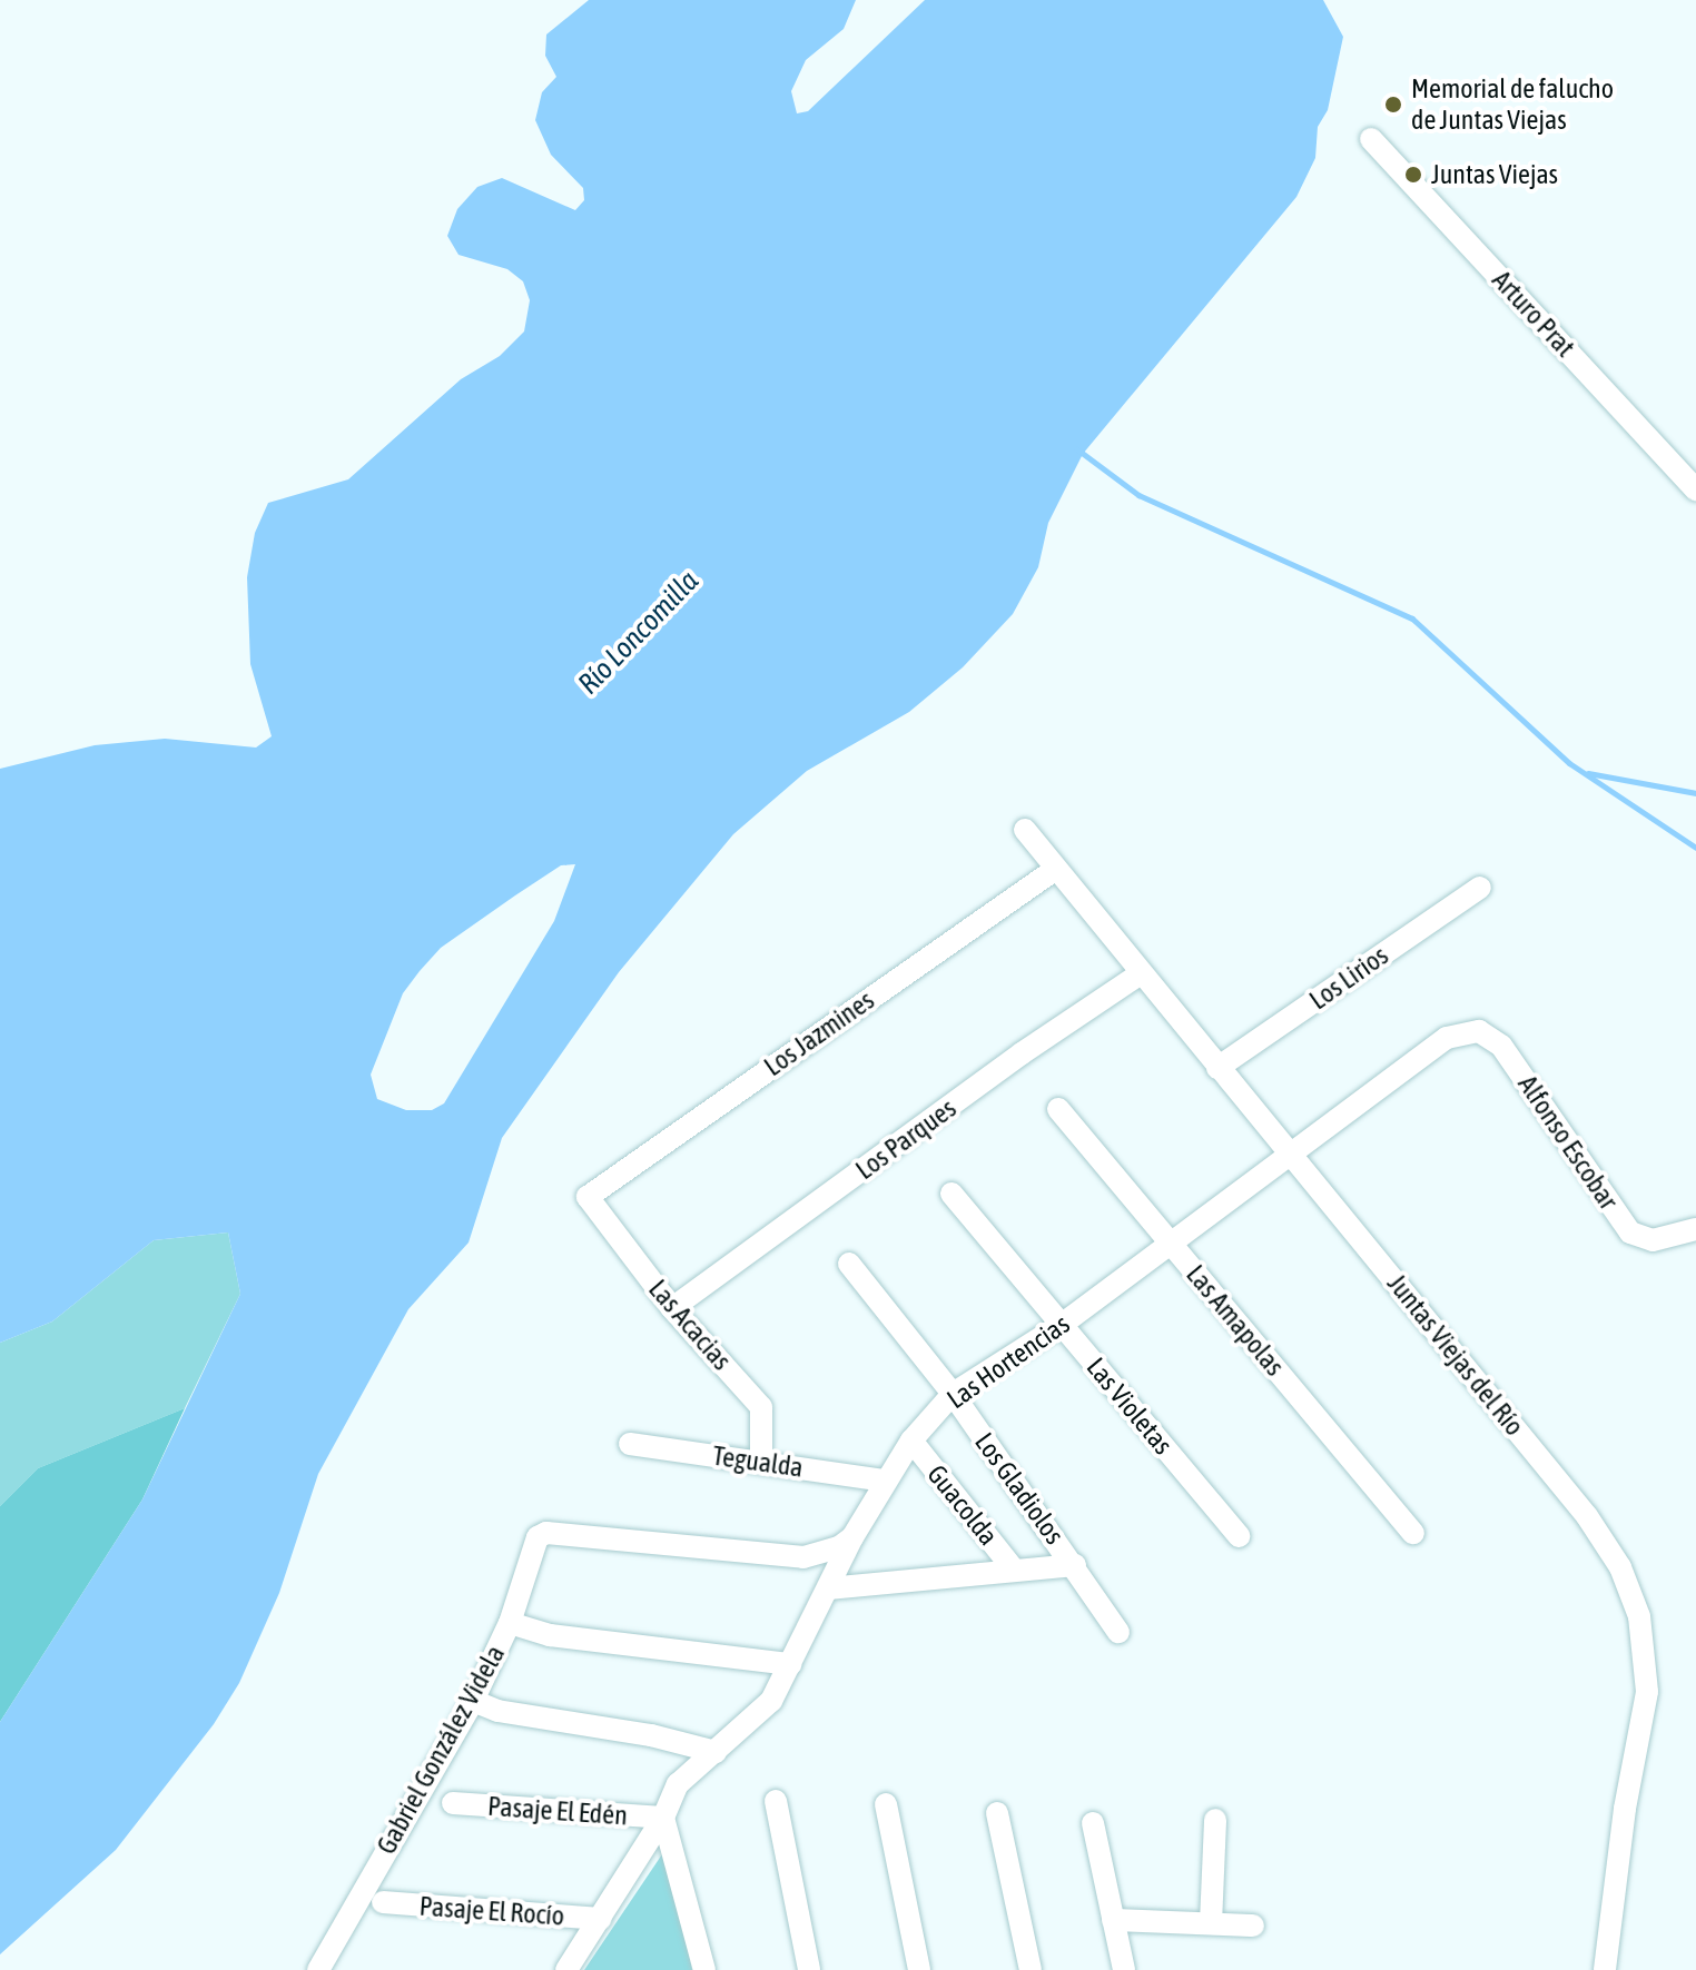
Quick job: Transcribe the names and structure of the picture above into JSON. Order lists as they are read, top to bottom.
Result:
{
  "streets": {
    "street": [
      "Arturo Prat",
      "Los Lirios",
      "Los Jazmines",
      "Los Parques",
      "Alfonso Escobar",
      "Las Amapolas",
      "Las Acacias",
      "Juntas Viejas del Río",
      "Las Hortencias",
      "Las Violetas",
      "Tegualda",
      "Los Gladiolos",
      "Guacolda",
      "Gabriel González Videla",
      "Pasaje El Edén",
      "Pasaje El Rocío"
    ]
  },
  "crossings": [
    ["Los Lirios", "Juntas Viejas del Río"],
    ["Los Jazmines", "Las Acacias"],
    ["Los Jazmines", "Juntas Viejas del Río"],
    ["Los Parques", "Las Acacias"],
    ["Los Parques", "Juntas Viejas del Río"],
    ["Alfonso Escobar", "Las Hortencias"],
    ["Las Amapolas", "Las Hortencias"],
    ["Las Acacias", "Tegualda"],
    ["Juntas Viejas del Río", "Las Hortencias"],
    ["Las Hortencias", "Las Violetas"],
    ["Las Hortencias", "Tegualda"],
    ["Las Hortencias", "Los Gladiolos"],
    ["Las Hortencias", "Guacolda"],
    ["Las Hortencias", "Gabriel González Videla"],
    ["Las Hortencias", "Pasaje El Edén"],
    ["Las Hortencias", "Pasaje El Rocío"]
  ],
  "water": ["Río Loncomilla"],
  "places": ["Memorial de falucho de Juntas Viejas", "Juntas Viejas"]
}
